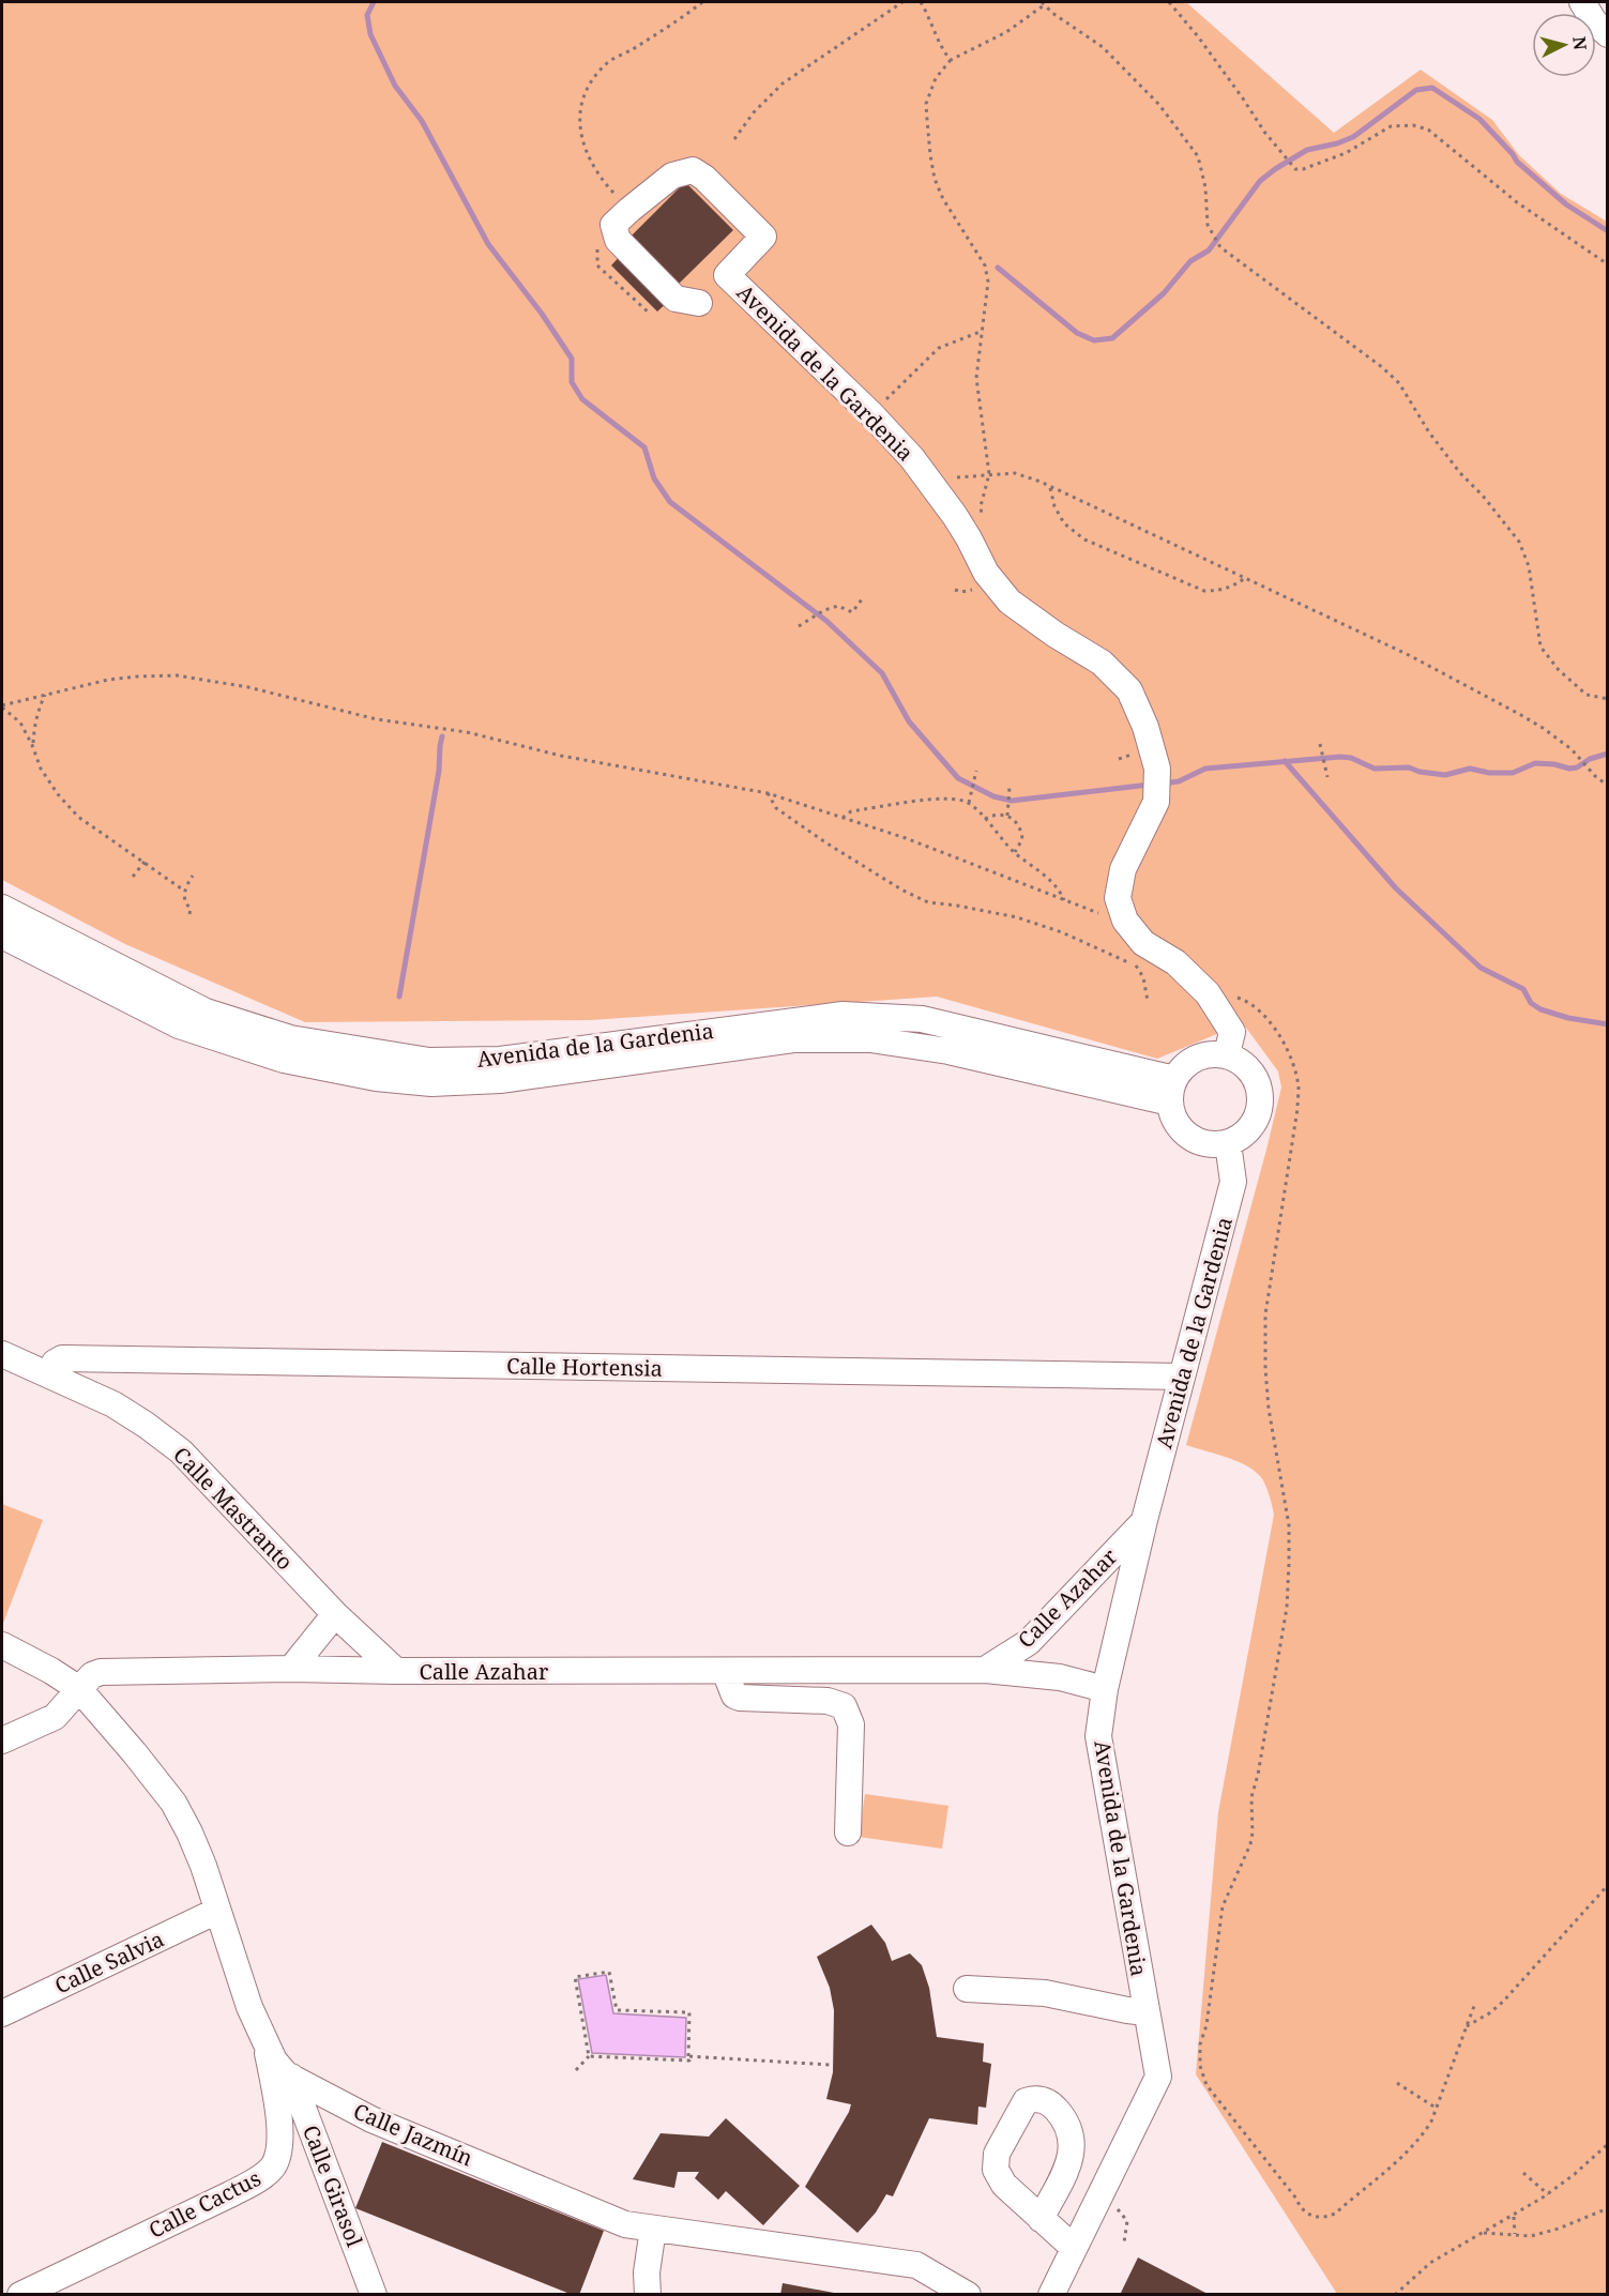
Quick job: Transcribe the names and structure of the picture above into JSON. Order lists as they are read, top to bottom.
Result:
{
  "streets": {
    "street": [
      "Avenida de la Gardenia",
      "Calle Hortensia",
      "Calle Mastranto",
      "Calle Azahar",
      "Calle Salvia",
      "Calle Jazmín",
      "Calle Girasol",
      "Calle Cactus"
    ]
  },
  "crossings": [
    ["Avenida de la Gardenia", "Calle Hortensia"],
    ["Avenida de la Gardenia", "Calle Azahar"],
    ["Calle Hortensia", "Calle Mastranto"],
    ["Calle Mastranto", "Calle Azahar"],
    ["Calle Azahar", "Calle Jazmín"],
    ["Calle Salvia", "Calle Jazmín"],
    ["Calle Jazmín", "Calle Girasol"],
    ["Calle Jazmín", "Calle Cactus"]
  ],
  "north": "right"
}
